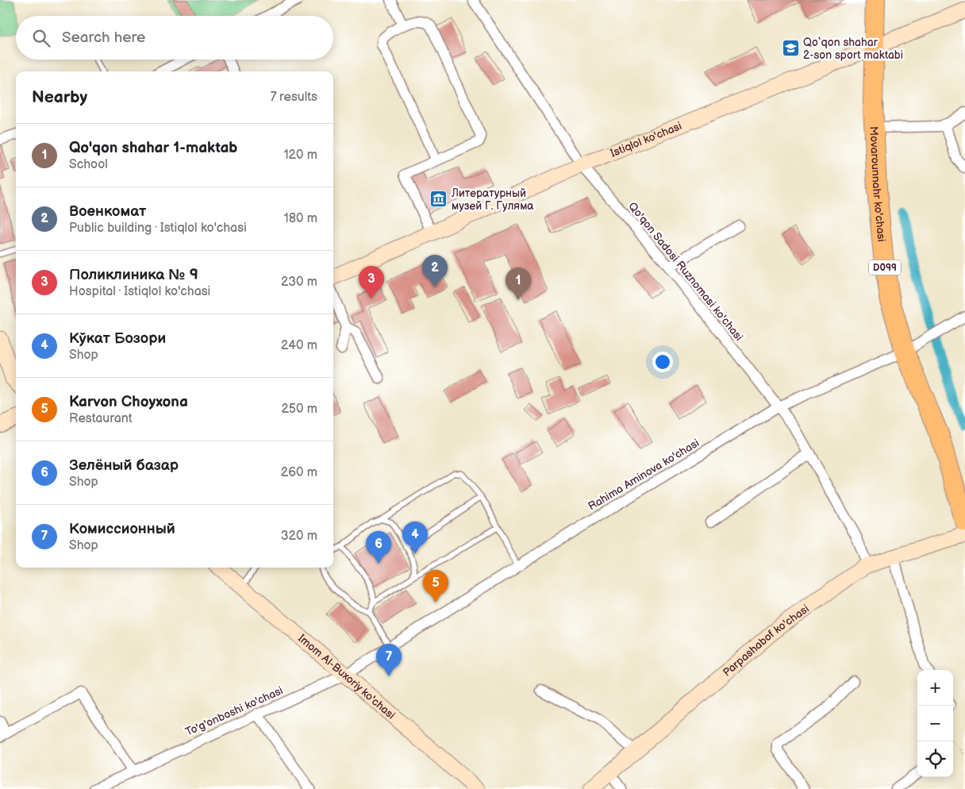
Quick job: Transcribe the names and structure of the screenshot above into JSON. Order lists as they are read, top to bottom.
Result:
{
  "streets": {
    "highway": ["Movarounnahr ko'chasi", "D099"],
    "main road": ["Istiqlol ko'chasi", "Parpashabof ko'chasi", "Imom Al-Buxoriy ko'chasi"],
    "street": ["Qo'qon Sadosi Ruznomasi ko'chasi", "Rahima Aminova ko'chasi", "To'g'onboshi ko'chasi"]
  },
  "crossings": [
    ["Istiqlol ko'chasi", "Movarounnahr ko'chasi"],
    ["Istiqlol ko'chasi", "Qo'qon Sadosi Ruznomasi ko'chasi"],
    ["Movarounnahr ko'chasi", "Rahima Aminova ko'chasi"],
    ["Qo'qon Sadosi Ruznomasi ko'chasi", "Rahima Aminova ko'chasi"],
    ["Qo'qon Sadosi Ruznomasi ko'chasi", "Parpashabof ko'chasi"],
    ["Rahima Aminova ko'chasi", "Imom Al-Buxoriy ko'chasi"],
    ["Rahima Aminova ko'chasi", "To'g'onboshi ko'chasi"],
    ["Imom Al-Buxoriy ko'chasi", "To'g'onboshi ko'chasi"]
  ],
  "places": {
    "school or university": ["Qo‘qon shahar 2-son sport maktabi"],
    "museum": ["Литературный музей Г. Гуляма"]
  },
  "page": {
    "search": "Search here",
    "heading": ["Nearby", "7 results"],
    "list": [
      {
        "mark": "1",
        "name": "Qo'qon shahar 1-maktab",
        "note": "School",
        "value": "120 m"
      },
      {
        "mark": "2",
        "name": "Военкомат",
        "note": "Public building · Istiqlol ko'chasi",
        "value": "180 m"
      },
      {
        "mark": "3",
        "name": "Поликлиника № 9",
        "note": "Hospital · Istiqlol ko'chasi",
        "value": "230 m"
      },
      {
        "mark": "4",
        "name": "Кўкат Бозори",
        "note": "Shop",
        "value": "240 m"
      },
      {
        "mark": "5",
        "name": "Karvon Choyxona",
        "note": "Restaurant",
        "value": "250 m"
      },
      {
        "mark": "6",
        "name": "Зелёный базар",
        "note": "Shop",
        "value": "260 m"
      },
      {
        "mark": "7",
        "name": "Комиссионный",
        "note": "Shop",
        "value": "320 m"
      }
    ],
    "pins": [
      "2",
      "3",
      "1",
      "4",
      "6",
      "5",
      "7"
    ],
    "map_buttons": ["+", "−"]
  }
}
